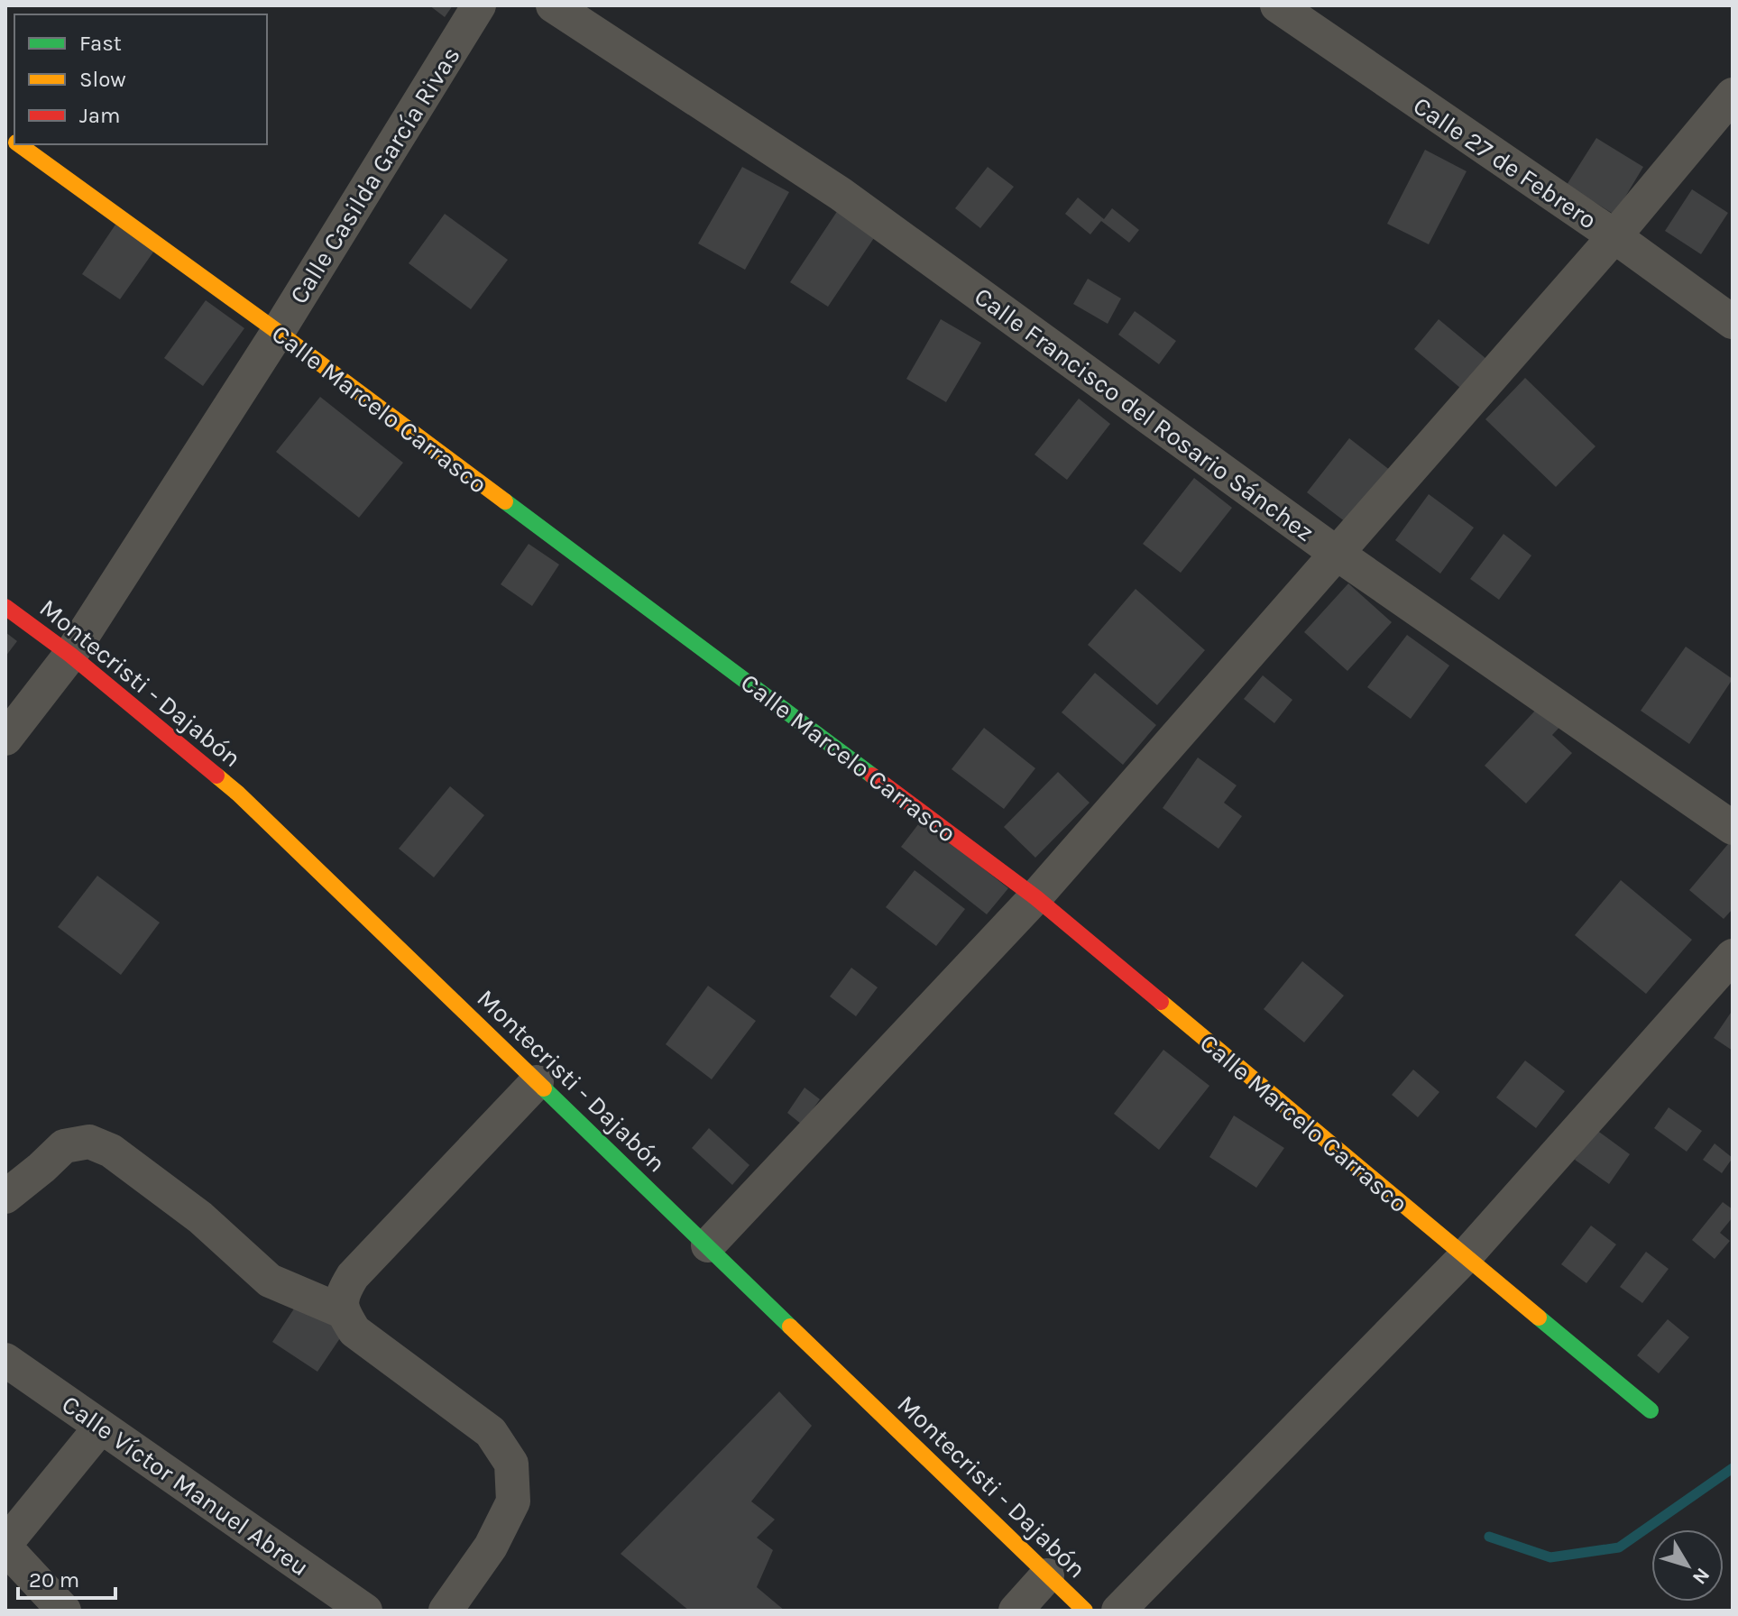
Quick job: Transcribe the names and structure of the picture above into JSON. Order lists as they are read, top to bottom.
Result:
{
  "streets": {
    "street": [
      "Calle 27 de Febrero",
      "Calle Casilda García Rivas",
      "Calle Marcelo Carrasco",
      "Calle Francisco del Rosario Sánchez",
      "Montecristi - Dajabón",
      "Calle Víctor Manuel Abreu"
    ]
  },
  "crossings": [
    ["Calle Casilda García Rivas", "Calle Marcelo Carrasco"],
    ["Calle Casilda García Rivas", "Montecristi - Dajabón"]
  ],
  "legend": ["Fast", "Slow", "Jam"],
  "scale_bar": "20 m",
  "north": "bottom right"
}
